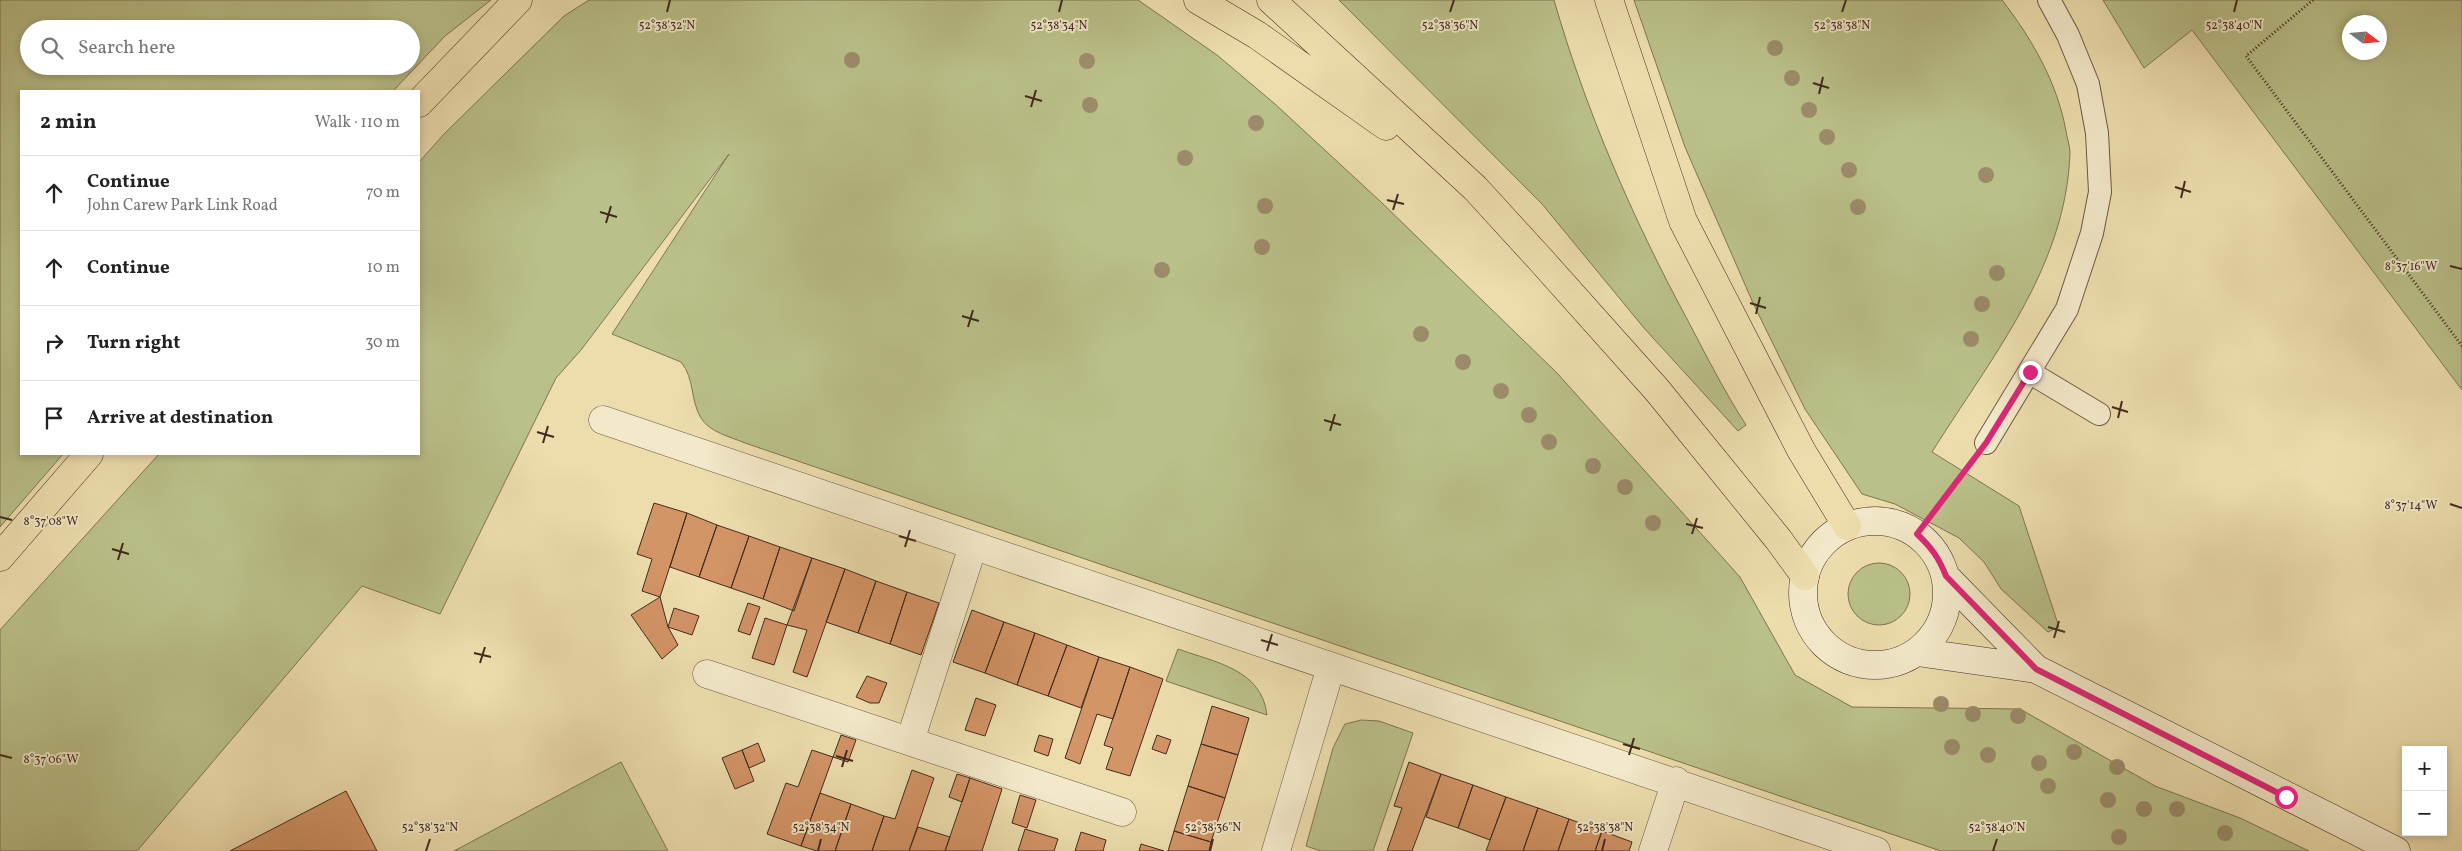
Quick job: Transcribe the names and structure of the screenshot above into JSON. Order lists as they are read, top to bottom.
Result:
{
  "north": "right",
  "page": {
    "search": "Search here",
    "heading": ["2 min", "Walk · 110 m"],
    "list": [
      ["Continue", "John Carew Park Link Road", "70 m"],
      ["Continue", "10 m"],
      ["Turn right", "30 m"],
      "Arrive at destination"
    ],
    "map_buttons": ["+", "−"]
  },
  "coordinates": [
    "52°38'32\"N",
    "52°38'34\"N",
    "52°38'36\"N",
    "52°38'38\"N",
    "52°38'40\"N",
    "8°37'16\"W",
    "8°37'14\"W",
    "8°37'08\"W",
    "8°37'06\"W"
  ]
}
